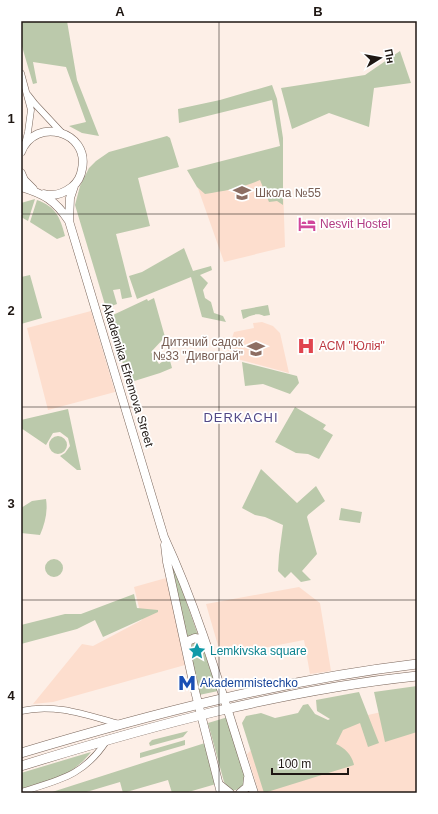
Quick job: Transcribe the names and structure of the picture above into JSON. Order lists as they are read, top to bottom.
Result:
{
  "streets": {
    "main road": ["Akademika Efremova Street"]
  },
  "districts": ["DERKACHI"],
  "places": {
    "school or university": ["Школа №55", "Дитячий садок №33 \"Дивограй\""],
    "hotel": ["Nesvit Hostel"],
    "hospital": ["АСМ \"Юлія\""],
    "place": ["Lemkivska square"],
    "metro station": ["Akademmistechko"]
  },
  "scale_bar": "100 m",
  "north": "right",
  "grid": {
    "columns": ["A", "B"],
    "rows": [
      "1",
      "2",
      "3",
      "4"
    ]
  }
}
